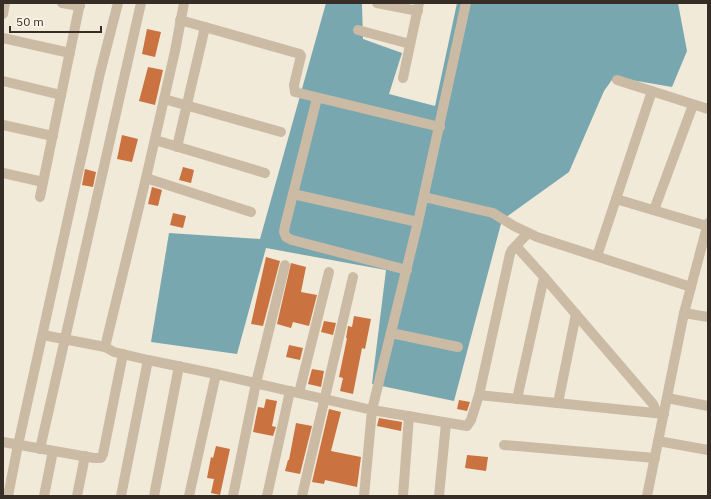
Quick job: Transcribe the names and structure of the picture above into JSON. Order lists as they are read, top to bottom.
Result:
{
  "scale_bar": "50 m"
}
